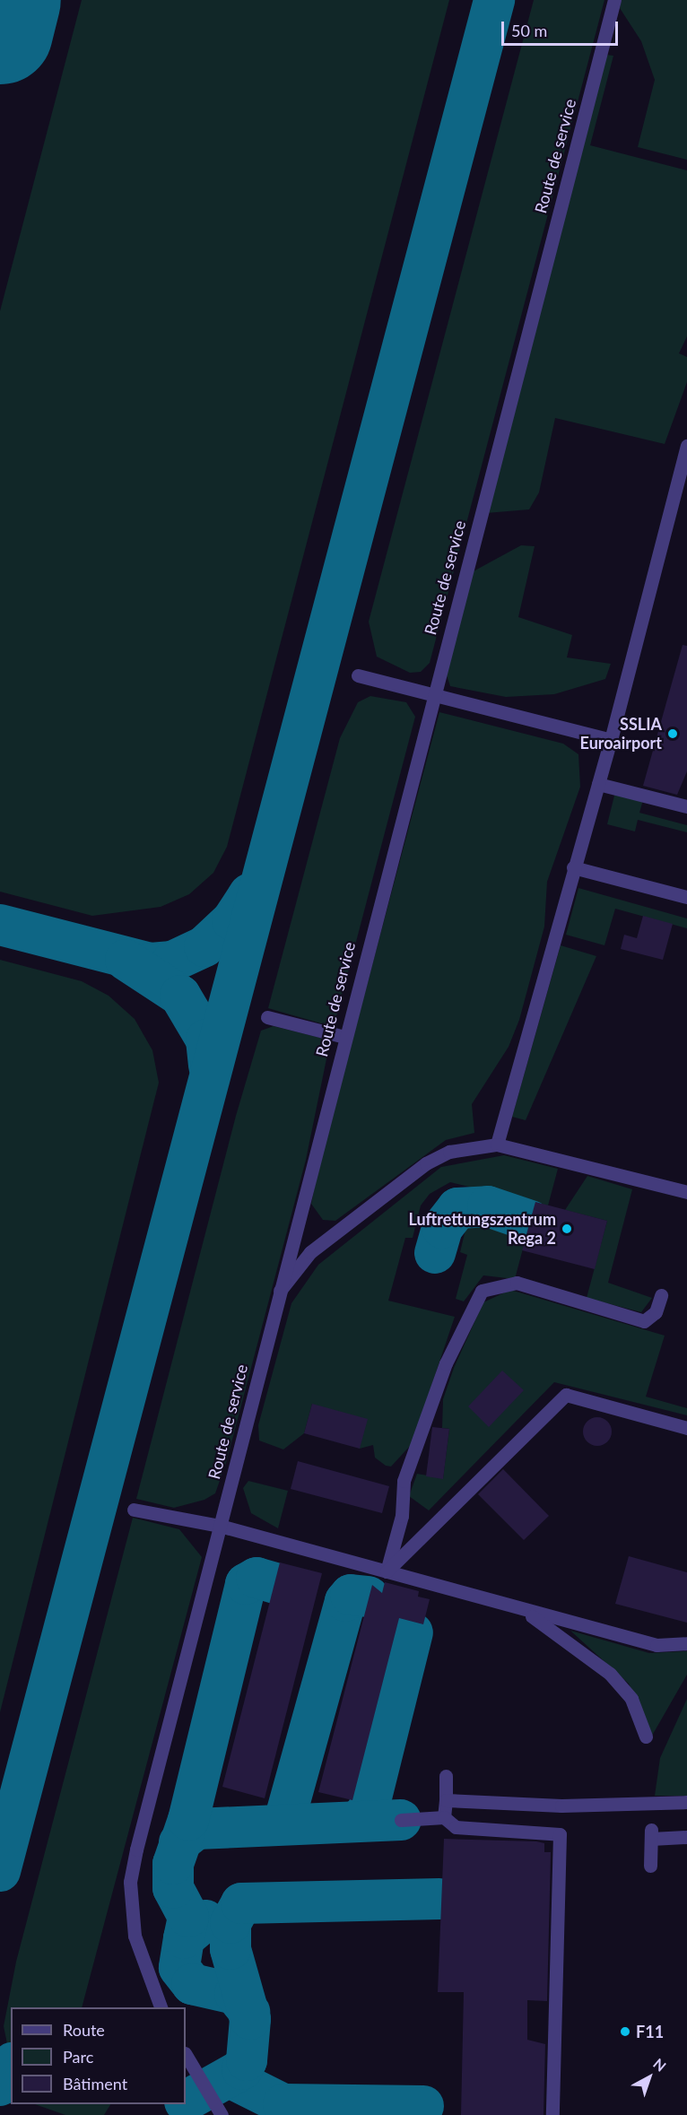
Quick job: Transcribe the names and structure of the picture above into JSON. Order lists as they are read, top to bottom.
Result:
{
  "streets": {
    "lane": ["Route de service"]
  },
  "places": ["SSLIA Euroairport", "Luftrettungszentrum Rega 2", "F11"],
  "legend": ["Route", "Parc", "Bâtiment"],
  "scale_bar": "50 m",
  "north": "top right"
}
